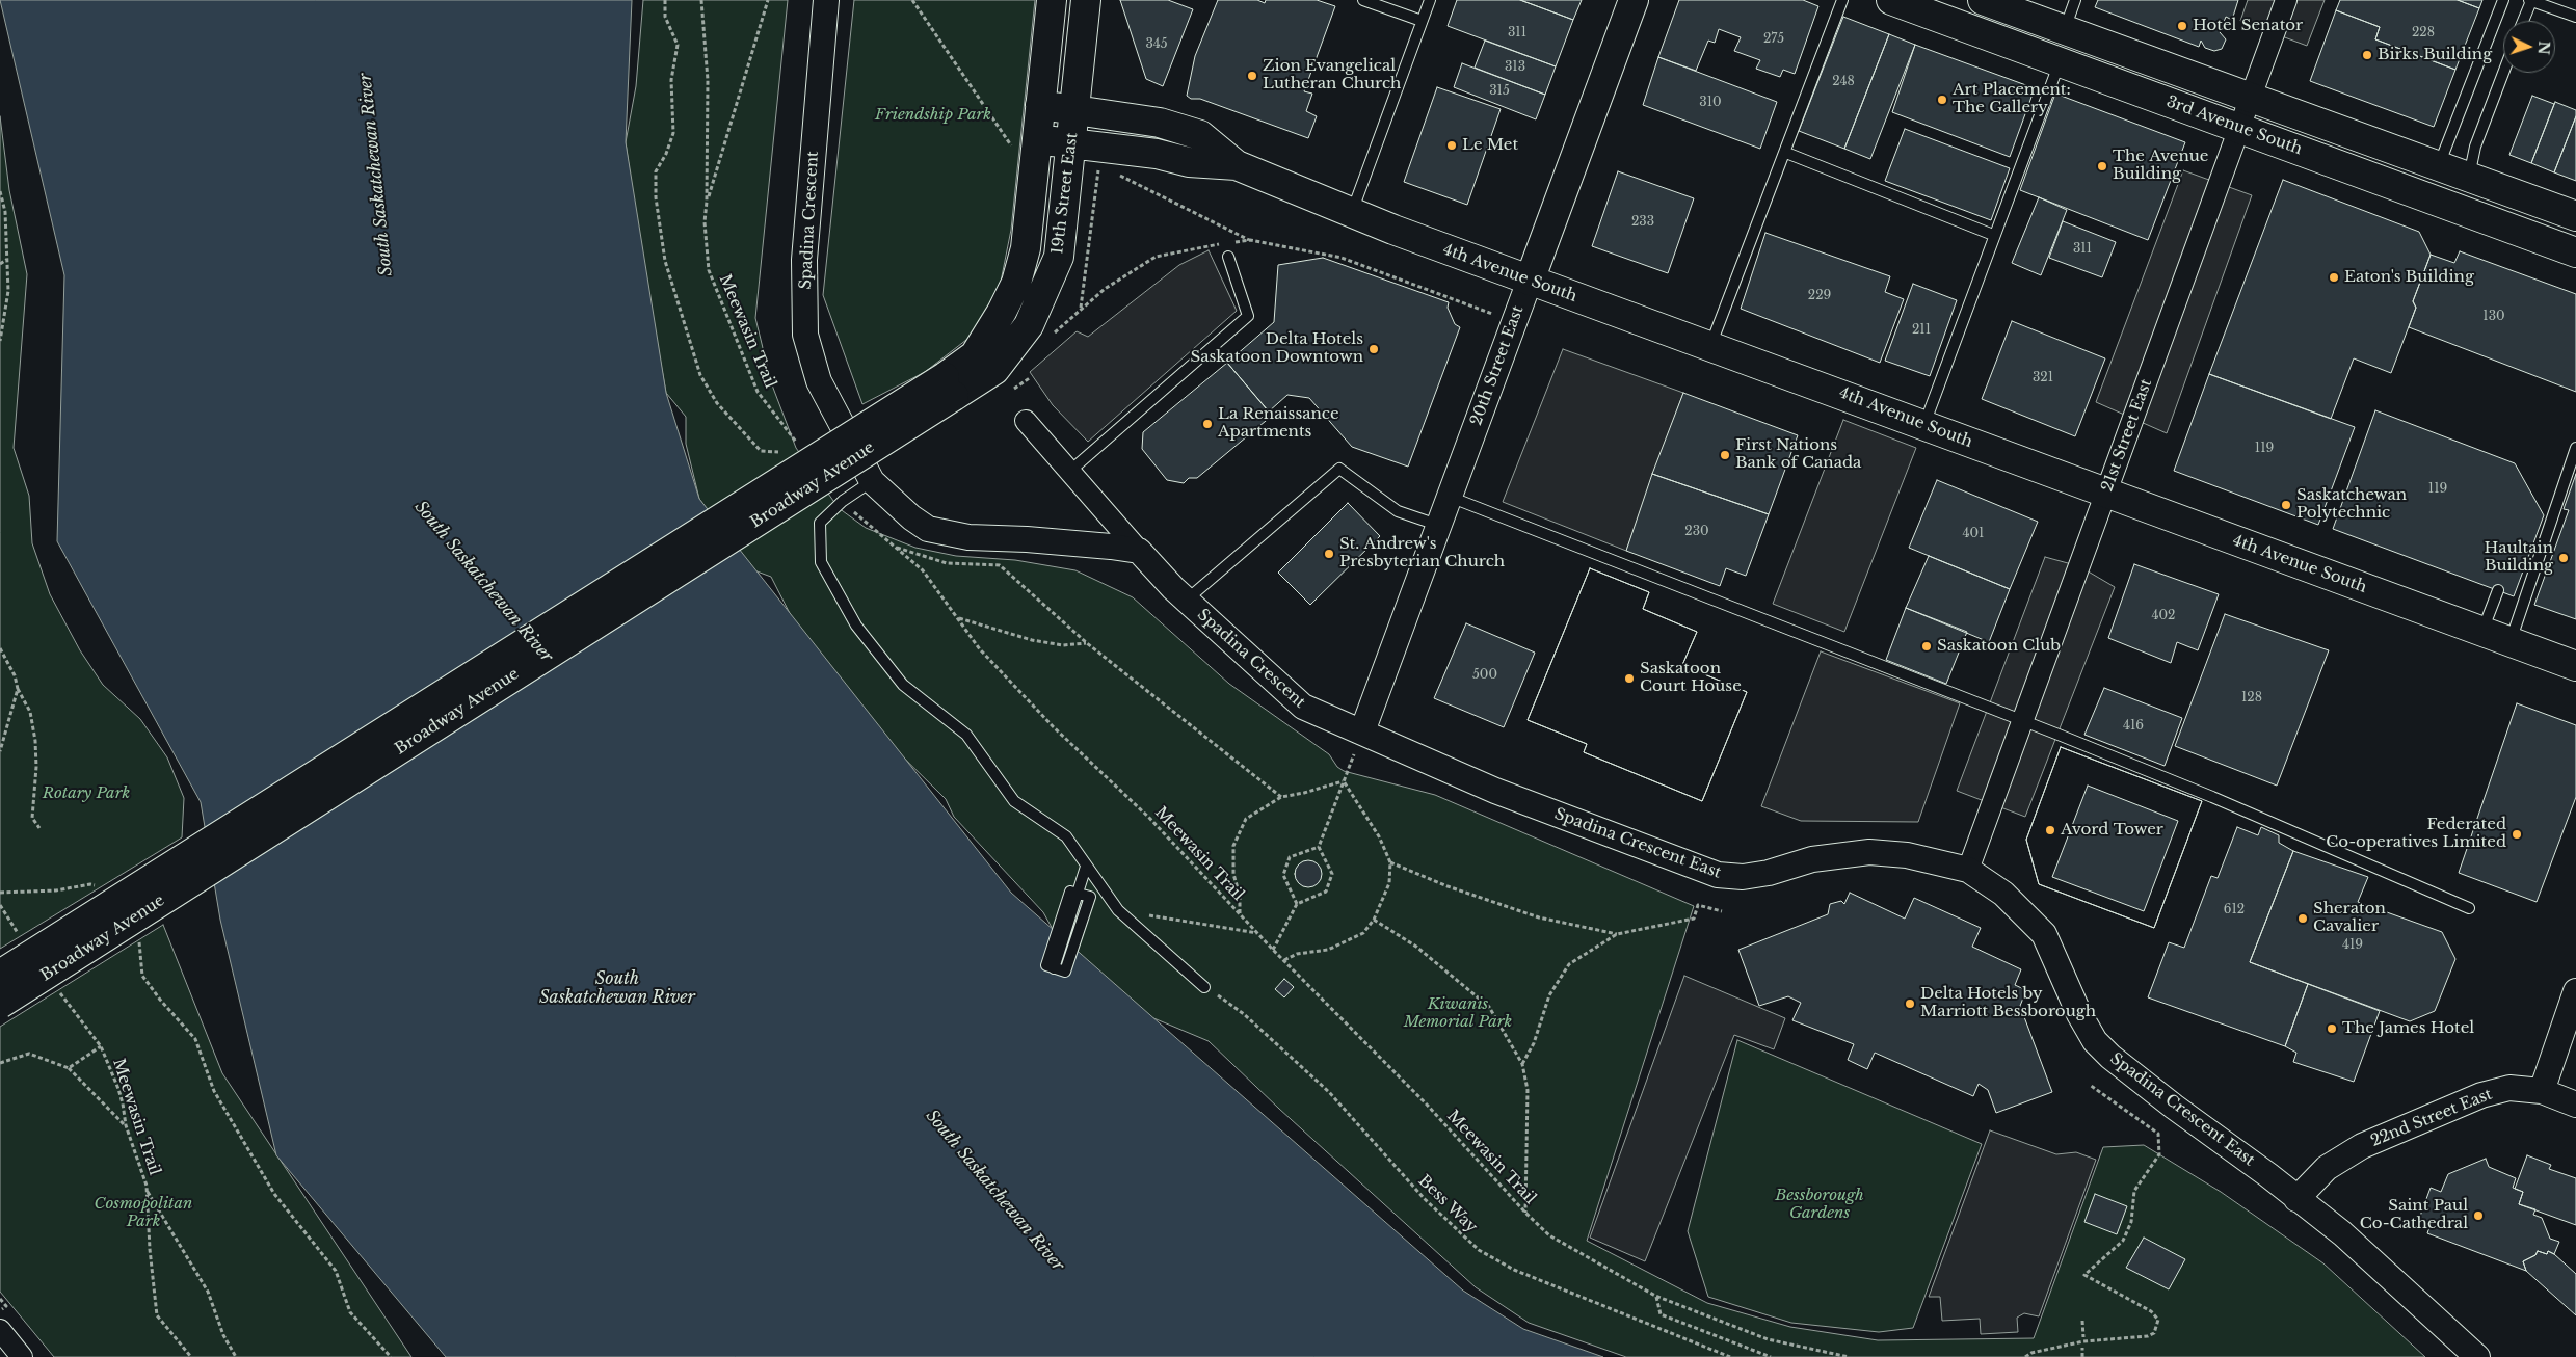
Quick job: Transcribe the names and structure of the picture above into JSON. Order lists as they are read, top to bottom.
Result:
{
  "streets": {
    "main road": [
      "3rd Avenue South",
      "19th Street East",
      "4th Avenue South",
      "20th Street East",
      "Broadway Avenue"
    ],
    "street": [
      "Spadina Crescent",
      "21st Street East",
      "Spadina Crescent East",
      "22nd Street East"
    ],
    "path": ["Meewasin Trail", "Bess Way"]
  },
  "crossings": [
    ["3rd Avenue South", "21st Street East"],
    ["19th Street East", "4th Avenue South"],
    ["19th Street East", "Broadway Avenue"],
    ["Spadina Crescent", "20th Street East"],
    ["Spadina Crescent", "Spadina Crescent East"],
    ["4th Avenue South", "20th Street East"],
    ["4th Avenue South", "21st Street East"],
    ["4th Avenue South", "Broadway Avenue"],
    ["21st Street East", "Spadina Crescent East"],
    ["Spadina Crescent East", "22nd Street East"]
  ],
  "water": ["South Saskatchewan River"],
  "parks": [
    "Friendship Park",
    "Rotary Park",
    "Kiwanis Memorial Park",
    "Bessborough Gardens",
    "Cosmopolitan Park"
  ],
  "places": [
    "Hotel Senator",
    "Birks Building",
    "Zion Evangelical Lutheran Church",
    "Art Placement: The Gallery",
    "Le Met",
    "The Avenue Building",
    "Eaton's Building",
    "Delta Hotels Saskatoon Downtown",
    "La Renaissance Apartments",
    "First Nations Bank of Canada",
    "Saskatchewan Polytechnic",
    "St. Andrew's Presbyterian Church",
    "Haultain Building",
    "Saskatoon Club",
    "Saskatoon Court House",
    "Avord Tower",
    "Federated Co-operatives Limited",
    "Sheraton Cavalier",
    "Delta Hotels by Marriott Bessborough",
    "The James Hotel",
    "Saint Paul Co-Cathedral"
  ],
  "house_numbers": [
    "311",
    "228",
    "275",
    "345",
    "313",
    "248",
    "315",
    "310",
    "233",
    "311",
    "229",
    "130",
    "211",
    "321",
    "119",
    "119",
    "230",
    "401",
    "402",
    "500",
    "128",
    "416",
    "612",
    "419"
  ],
  "north": "right"
}
